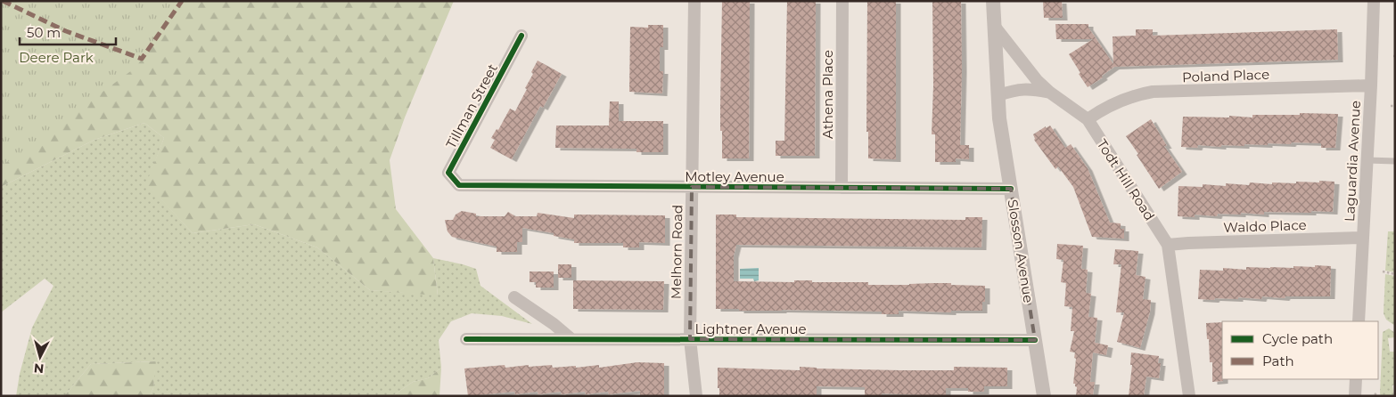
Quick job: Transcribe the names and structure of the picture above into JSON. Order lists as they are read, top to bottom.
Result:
{
  "streets": {
    "street": [
      "Poland Place",
      "Athena Place",
      "Tillman Street",
      "Laguardia Avenue",
      "Motley Avenue",
      "Todt Hill Road",
      "Waldo Place",
      "Slosson Avenue",
      "Melhorn Road",
      "Lightner Avenue"
    ]
  },
  "crossings": [
    ["Poland Place", "Laguardia Avenue"],
    ["Poland Place", "Todt Hill Road"],
    ["Athena Place", "Motley Avenue"],
    ["Tillman Street", "Motley Avenue"],
    ["Laguardia Avenue", "Waldo Place"],
    ["Motley Avenue", "Slosson Avenue"],
    ["Motley Avenue", "Melhorn Road"],
    ["Todt Hill Road", "Waldo Place"],
    ["Todt Hill Road", "Slosson Avenue"],
    ["Slosson Avenue", "Lightner Avenue"],
    ["Melhorn Road", "Lightner Avenue"]
  ],
  "parks": ["Deere Park"],
  "legend": ["Cycle path", "Path"],
  "scale_bar": "50 m",
  "north": "bottom"
}
